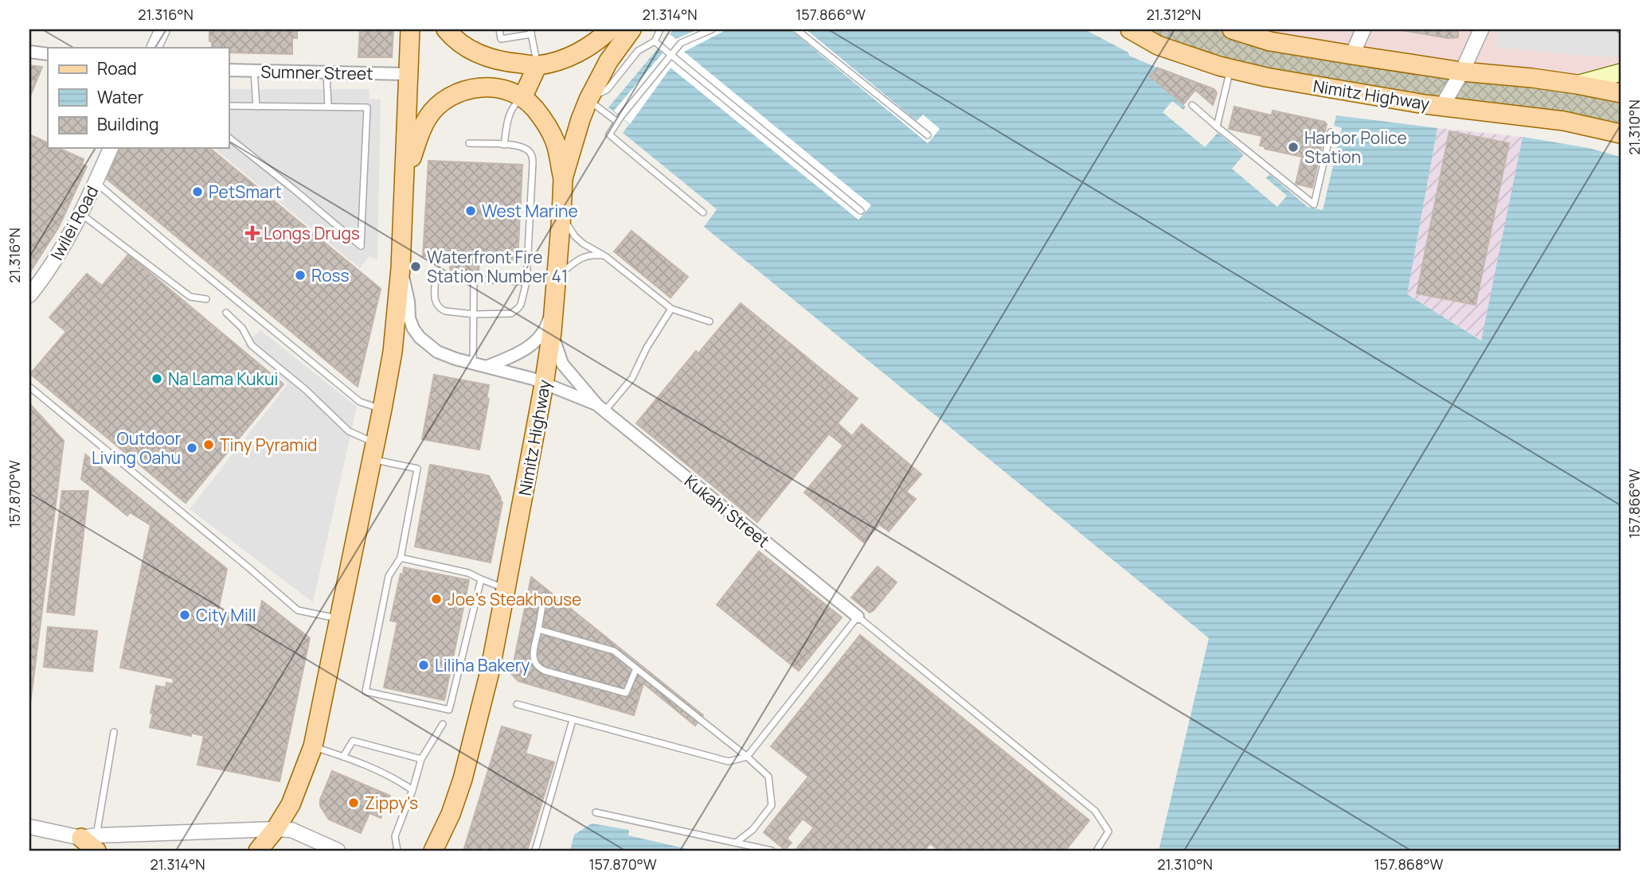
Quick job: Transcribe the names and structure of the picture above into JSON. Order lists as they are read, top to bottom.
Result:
{
  "streets": {
    "main road": ["Nimitz Highway"],
    "street": ["Sumner Street", "Iwilei Road", "Kukahi Street"]
  },
  "crossings": [
    ["Nimitz Highway", "Kukahi Street"]
  ],
  "places": {
    "other": [
      "Harbor Police Station",
      "PetSmart",
      "West Marine",
      "Waterfront Fire Station Number 41",
      "Ross",
      "Na Lama Kukui",
      "Tiny Pyramid",
      "Outdoor Living Oahu",
      "Joe’s Steakhouse",
      "City Mill",
      "Liliha Bakery",
      "Zippy's"
    ],
    "health": ["Longs Drugs"]
  },
  "legend": ["Road", "Water", "Building"],
  "coordinates": [
    "21.316°N",
    "21.314°N",
    "157.866°W",
    "21.312°N",
    "21.310°N",
    "157.870°W",
    "157.868°W"
  ]
}
